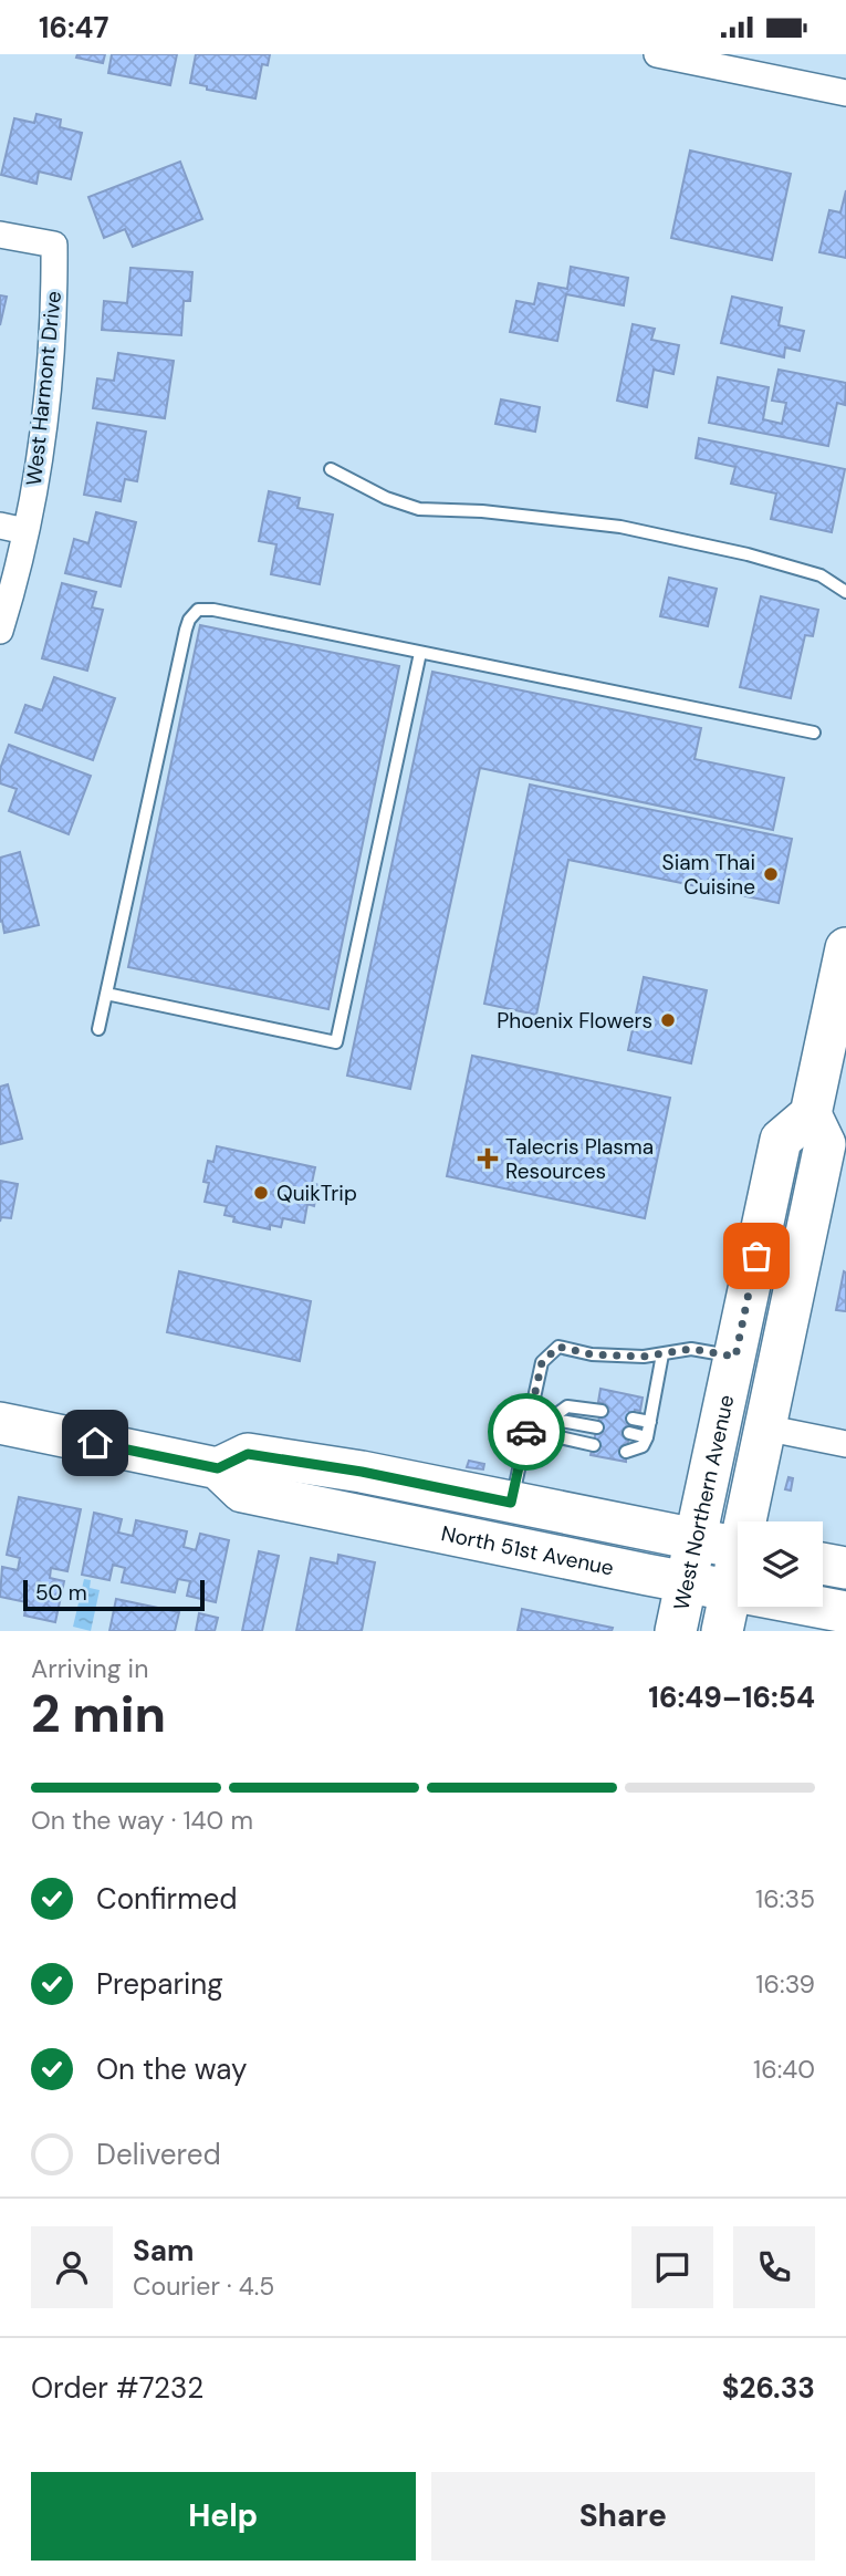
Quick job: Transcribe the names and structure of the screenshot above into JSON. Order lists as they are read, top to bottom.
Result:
{
  "streets": {
    "main road": ["West Northern Avenue", "North 51st Avenue"],
    "street": ["West Harmont Drive"]
  },
  "crossings": [
    ["West Northern Avenue", "North 51st Avenue"]
  ],
  "places": {
    "other": ["Siam Thai Cuisine", "Phoenix Flowers", "QuikTrip"],
    "health": ["Talecris Plasma Resources"]
  },
  "scale_bar": "50 m",
  "page": {
    "status": "16:47",
    "scale": "50 m",
    "heading": ["2 min", "Arriving in", "16:49–16:54"],
    "panel": [
      "Sam",
      "Courier · 4.5",
      "Order #7232",
      "$26.33"
    ],
    "bar": "On the way · 140 m",
    "list": [
      ["Confirmed", "16:35"],
      ["Preparing", "16:39"],
      ["On the way", "16:40"],
      "Delivered"
    ],
    "buttons": ["Help", "Share"]
  }
}
